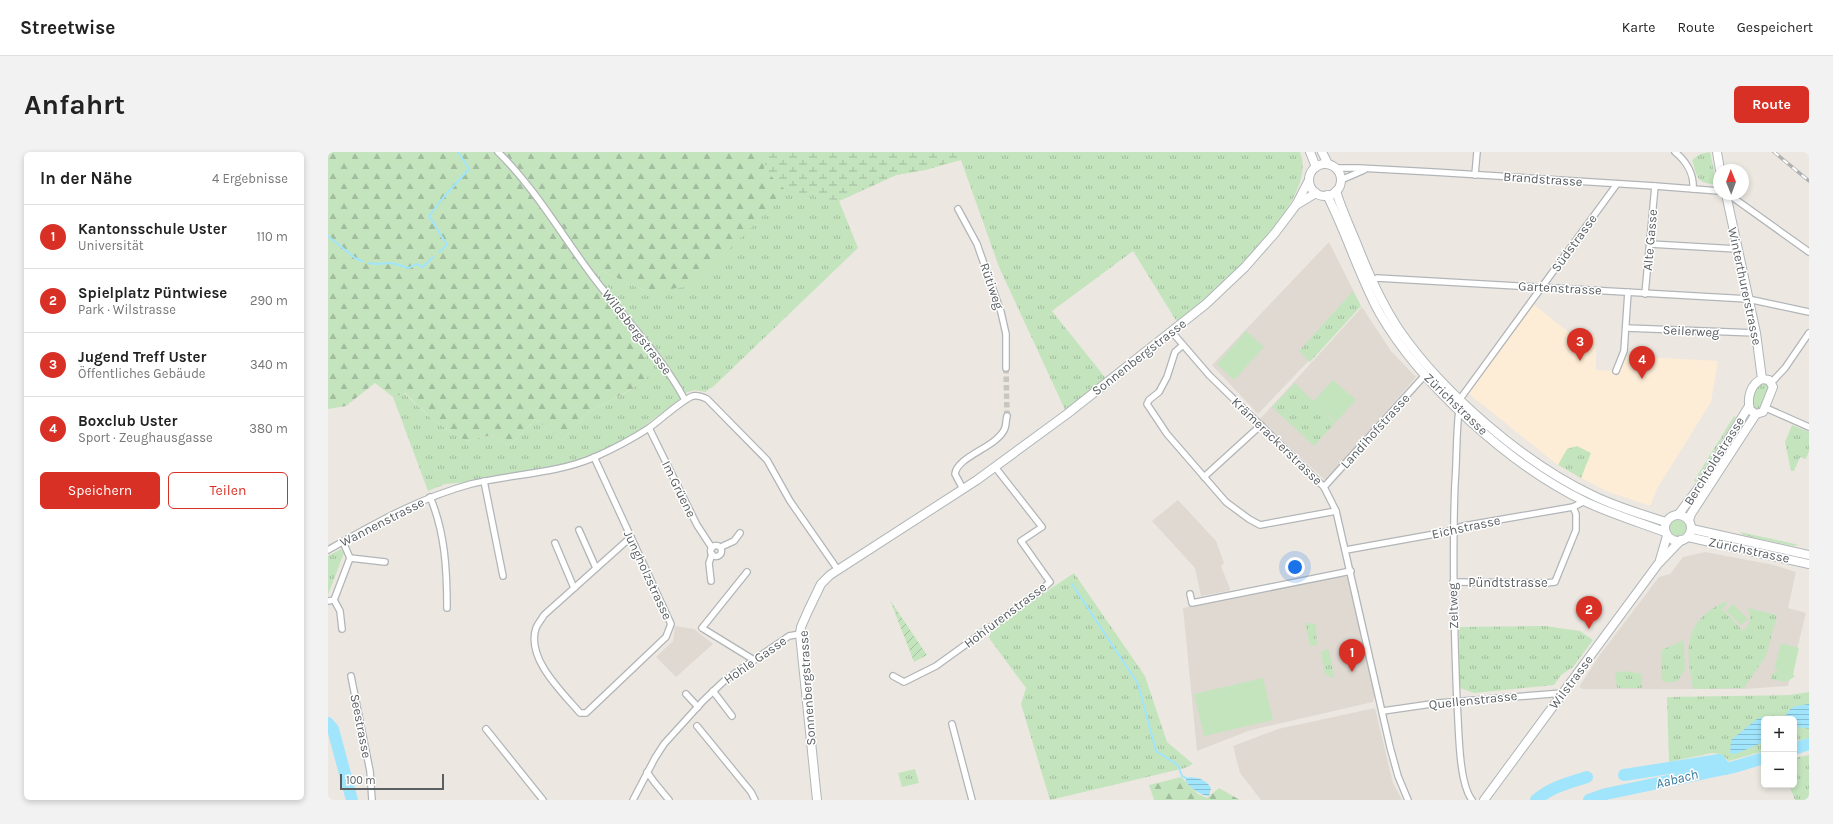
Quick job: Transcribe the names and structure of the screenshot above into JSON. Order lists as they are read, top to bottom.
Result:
{
  "streets": {
    "main road": [
      "Winterthurerstrasse",
      "Sonnenbergstrasse",
      "Zürichstrasse",
      "Berchtoldstrasse",
      "Wilstrasse"
    ],
    "street": [
      "Brandstrasse",
      "Alte Gasse",
      "Südstrasse",
      "Rütiweg",
      "Gartenstrasse",
      "Seilerweg",
      "Wildsbergstrasse",
      "Landihofstrasse",
      "Krämerackerstrasse",
      "Im Grüene",
      "Wannenstrasse",
      "Eichstrasse",
      "Jungholzstrasse",
      "Pündtstrasse",
      "Zeltweg",
      "Hohfurenstrasse",
      "Hohle Gasse",
      "Quellenstrasse",
      "Seestrasse"
    ]
  },
  "crossings": [
    ["Brandstrasse", "Alte Gasse"],
    ["Brandstrasse", "Südstrasse"],
    ["Brandstrasse", "Sonnenbergstrasse"],
    ["Brandstrasse", "Zürichstrasse"],
    ["Alte Gasse", "Gartenstrasse"],
    ["Südstrasse", "Gartenstrasse"],
    ["Südstrasse", "Zürichstrasse"],
    ["Winterthurerstrasse", "Gartenstrasse"],
    ["Winterthurerstrasse", "Seilerweg"],
    ["Winterthurerstrasse", "Berchtoldstrasse"],
    ["Gartenstrasse", "Zürichstrasse"],
    ["Wildsbergstrasse", "Wannenstrasse"],
    ["Sonnenbergstrasse", "Zürichstrasse"],
    ["Sonnenbergstrasse", "Krämerackerstrasse"],
    ["Sonnenbergstrasse", "Hohfurenstrasse"],
    ["Sonnenbergstrasse", "Hohle Gasse"],
    ["Zürichstrasse", "Landihofstrasse"],
    ["Zürichstrasse", "Berchtoldstrasse"],
    ["Zürichstrasse", "Eichstrasse"],
    ["Zürichstrasse", "Zeltweg"],
    ["Zürichstrasse", "Wilstrasse"],
    ["Landihofstrasse", "Krämerackerstrasse"],
    ["Krämerackerstrasse", "Eichstrasse"],
    ["Krämerackerstrasse", "Quellenstrasse"],
    ["Berchtoldstrasse", "Wilstrasse"],
    ["Im Grüene", "Wannenstrasse"],
    ["Wannenstrasse", "Jungholzstrasse"],
    ["Eichstrasse", "Pündtstrasse"],
    ["Eichstrasse", "Zeltweg"],
    ["Pündtstrasse", "Zeltweg"],
    ["Zeltweg", "Quellenstrasse"],
    ["Wilstrasse", "Quellenstrasse"]
  ],
  "water": ["Aabach"],
  "scale_bar": "100 m",
  "north": "top",
  "page": {
    "header": "Streetwise",
    "nav": ["Karte", "Route", "Gespeichert"],
    "buttons": [
      "Route",
      ["Speichern", "Teilen"]
    ],
    "title": "Anfahrt",
    "heading": ["In der Nähe", "4 Ergebnisse"],
    "list": [
      {
        "mark": "1",
        "name": "Kantonsschule Uster",
        "note": "Universität",
        "value": "110 m"
      },
      {
        "mark": "2",
        "name": "Spielplatz Püntwiese",
        "note": "Park · Wilstrasse",
        "value": "290 m"
      },
      {
        "mark": "3",
        "name": "Jugend Treff Uster",
        "note": "Öffentliches Gebäude",
        "value": "340 m"
      },
      {
        "mark": "4",
        "name": "Boxclub Uster",
        "note": "Sport · Zeughausgasse",
        "value": "380 m"
      }
    ],
    "pins": [
      "3",
      "4",
      "2",
      "1"
    ],
    "map_buttons": ["+", "−"],
    "scale": "100 m"
  }
}
